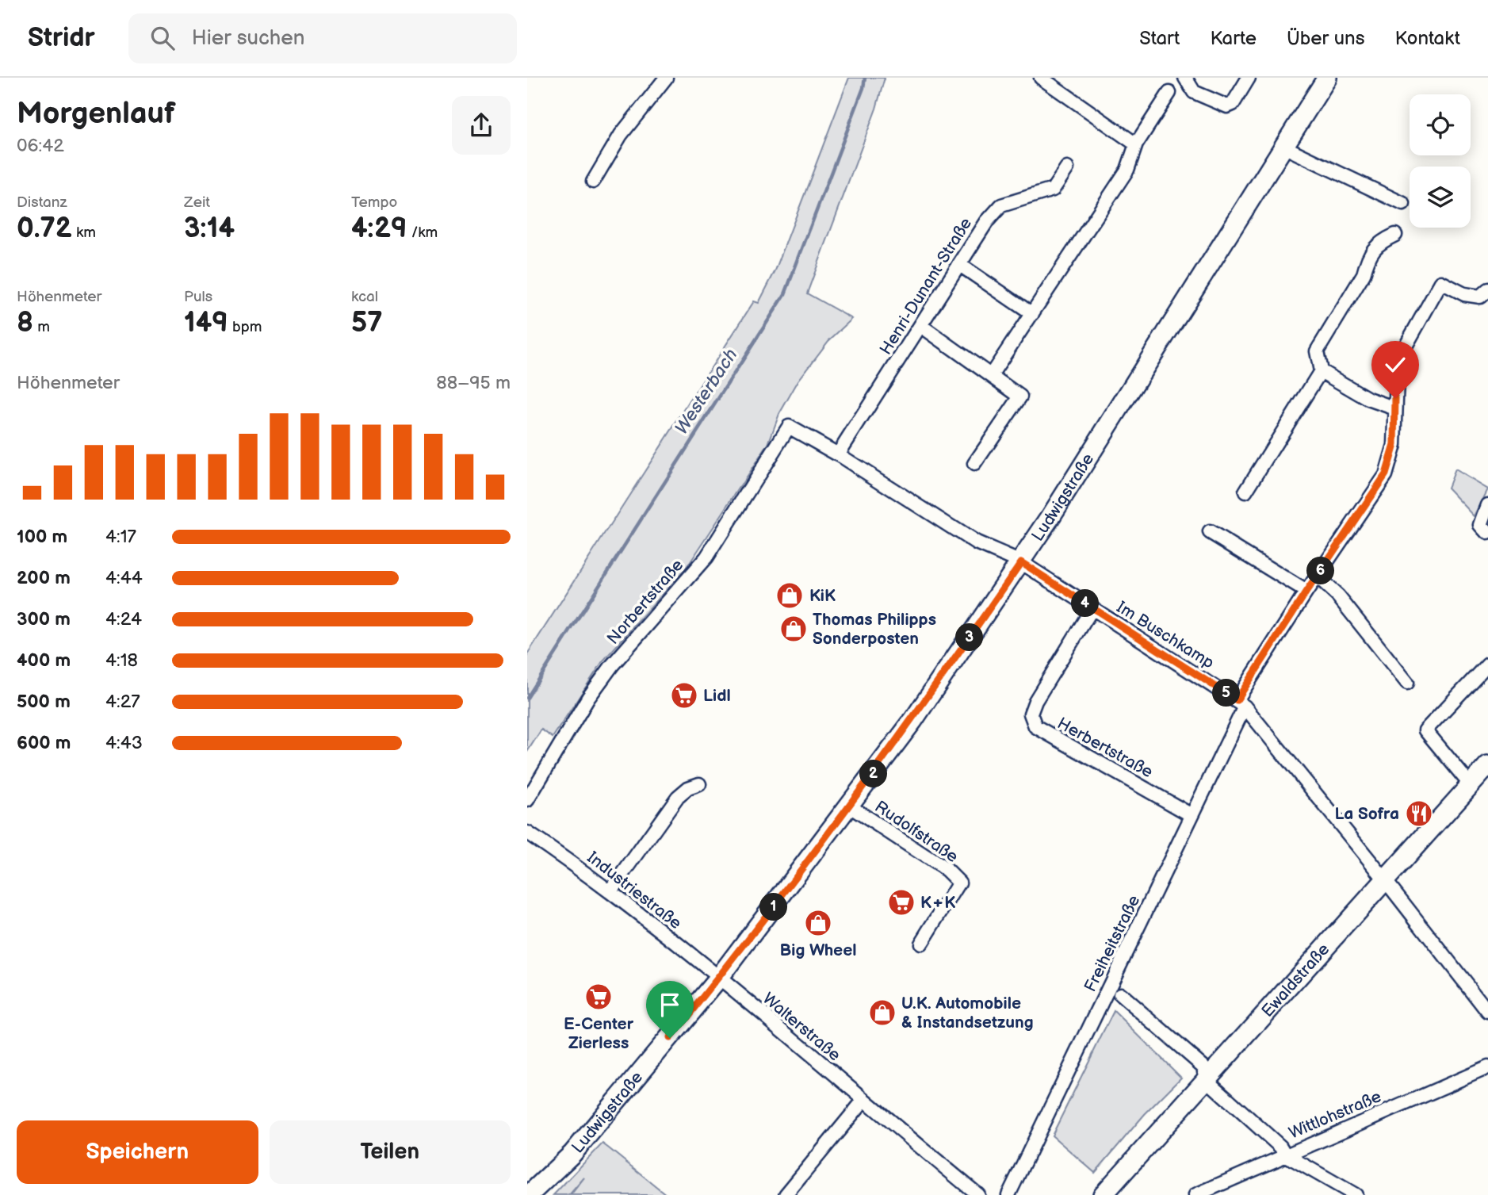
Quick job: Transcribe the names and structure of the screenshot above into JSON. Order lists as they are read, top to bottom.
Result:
{
  "streets": {
    "main road": ["Ludwigstraße", "Ewaldstraße"],
    "street": [
      "Henri-Dunant-Straße",
      "Norbertstraße",
      "Im Buschkamp",
      "Herbertstraße",
      "Rudolfstraße",
      "Industriestraße",
      "Freiheitstraße",
      "Walterstraße",
      "Wittlohstraße"
    ]
  },
  "crossings": [
    ["Henri-Dunant-Straße", "Im Buschkamp"],
    ["Ludwigstraße", "Im Buschkamp"],
    ["Ludwigstraße", "Rudolfstraße"],
    ["Ludwigstraße", "Industriestraße"],
    ["Ludwigstraße", "Walterstraße"],
    ["Norbertstraße", "Im Buschkamp"],
    ["Im Buschkamp", "Herbertstraße"],
    ["Im Buschkamp", "Freiheitstraße"],
    ["Im Buschkamp", "Ewaldstraße"],
    ["Herbertstraße", "Freiheitstraße"],
    ["Industriestraße", "Walterstraße"]
  ],
  "water": ["Westerbach"],
  "places": {
    "shop": [
      "KiK",
      "Thomas Philipps Sonderposten",
      "Big Wheel",
      "U.K. Automobile & Instandsetzung"
    ],
    "supermarket": ["Lidl", "K+K", "E-Center Zierless"],
    "restaurant": ["La Sofra"]
  },
  "page": {
    "header": "Stridr",
    "search": "Hier suchen",
    "nav": [
      "Start",
      "Karte",
      "Über uns",
      "Kontakt"
    ],
    "heading": ["Morgenlauf", "06:42"],
    "stats": [
      ["Distanz", "0.72 km"],
      ["Zeit", "3:14"],
      ["Tempo", "4:29 /km"],
      ["Höhenmeter", "8 m"],
      ["Puls", "149 bpm"],
      ["kcal", "57"]
    ],
    "chart": ["Höhenmeter", "88–95 m"],
    "list": [
      {
        "name": "100 m",
        "note": "4:17"
      },
      {
        "name": "200 m",
        "note": "4:44"
      },
      {
        "name": "300 m",
        "note": "4:24"
      },
      {
        "name": "400 m",
        "note": "4:18"
      },
      {
        "name": "500 m",
        "note": "4:27"
      },
      {
        "name": "600 m",
        "note": "4:43"
      }
    ],
    "pins": [
      "6",
      "4",
      "3",
      "5",
      "2",
      "1"
    ],
    "buttons": ["Speichern", "Teilen"]
  }
}
